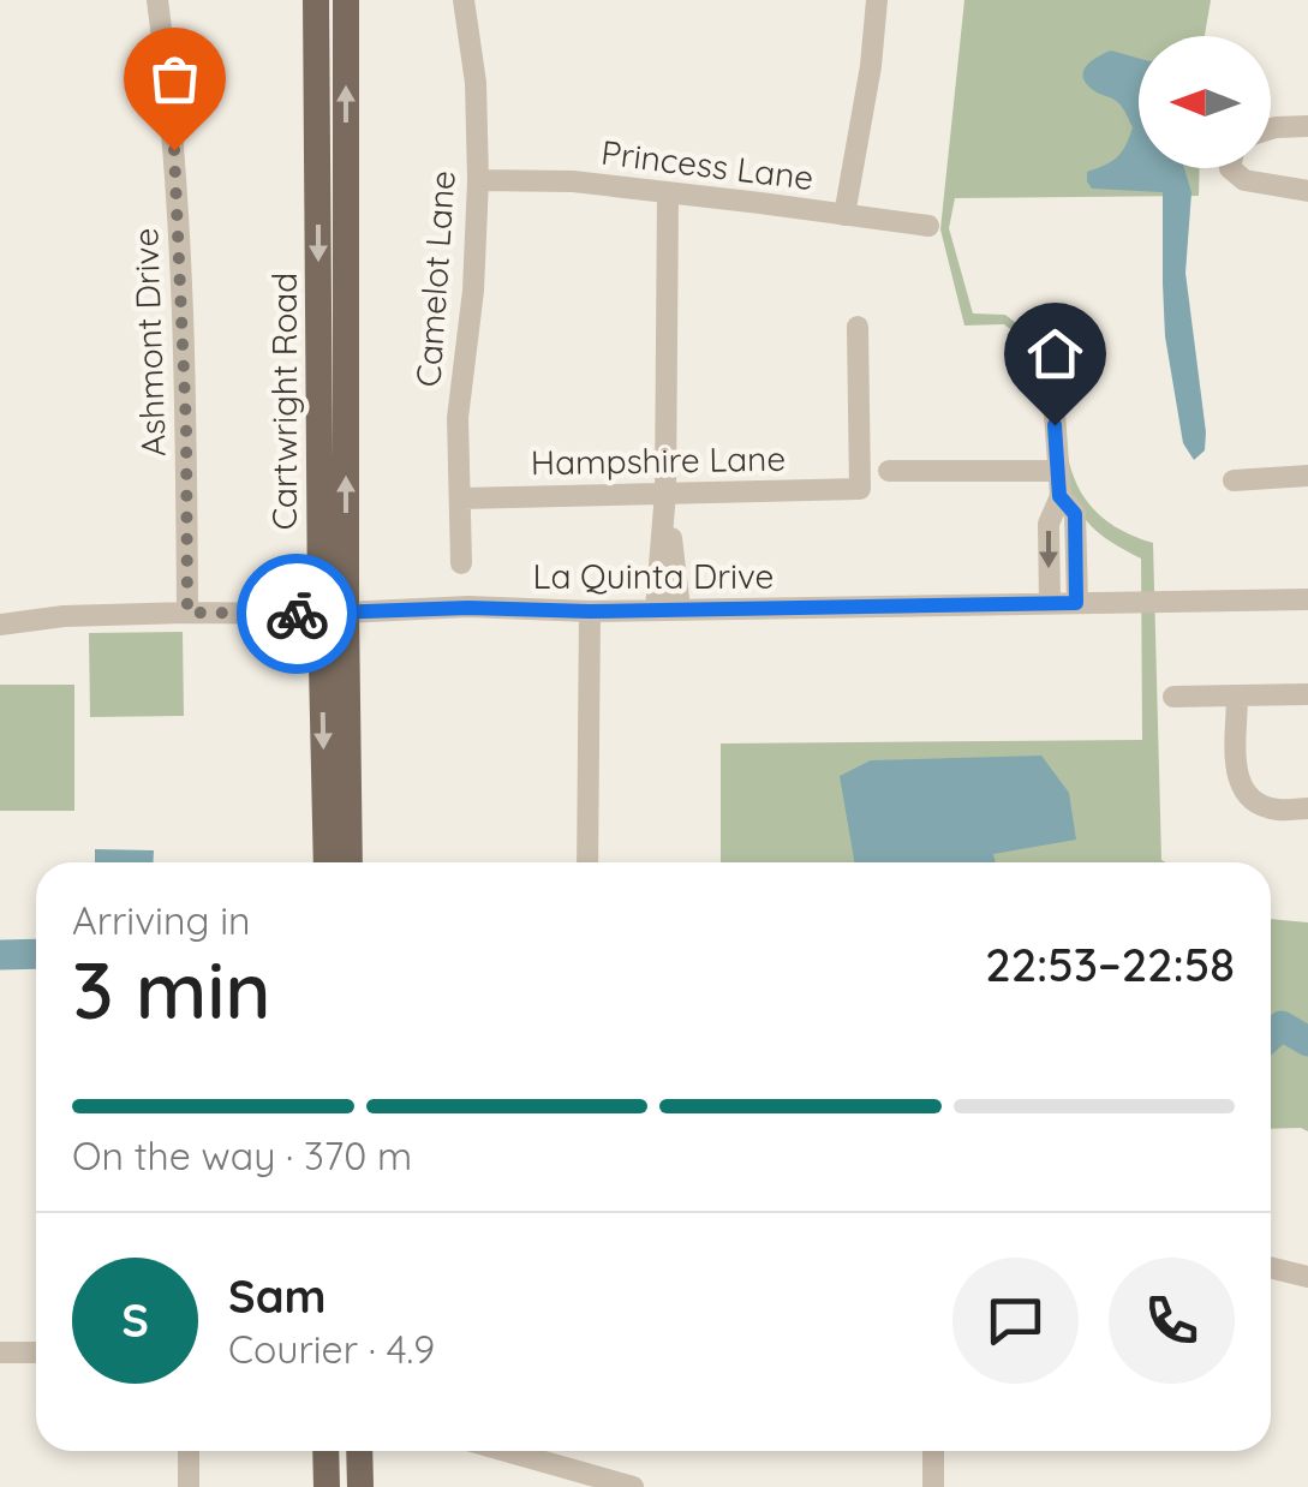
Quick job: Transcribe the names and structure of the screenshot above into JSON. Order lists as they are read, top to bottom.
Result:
{
  "streets": {
    "main road": ["Cartwright Road"],
    "street": [
      "Princess Lane",
      "Camelot Lane",
      "Ashmont Drive",
      "Hampshire Lane",
      "La Quinta Drive"
    ]
  },
  "crossings": [
    ["Princess Lane", "Camelot Lane"],
    ["Camelot Lane", "Hampshire Lane"],
    ["Ashmont Drive", "La Quinta Drive"],
    ["Cartwright Road", "La Quinta Drive"]
  ],
  "north": "left",
  "page": {
    "heading": ["3 min", "Arriving in", "22:53–22:58"],
    "panel": ["Sam", "Courier · 4.9"],
    "bar": "On the way · 370 m",
    "round": "S"
  }
}
